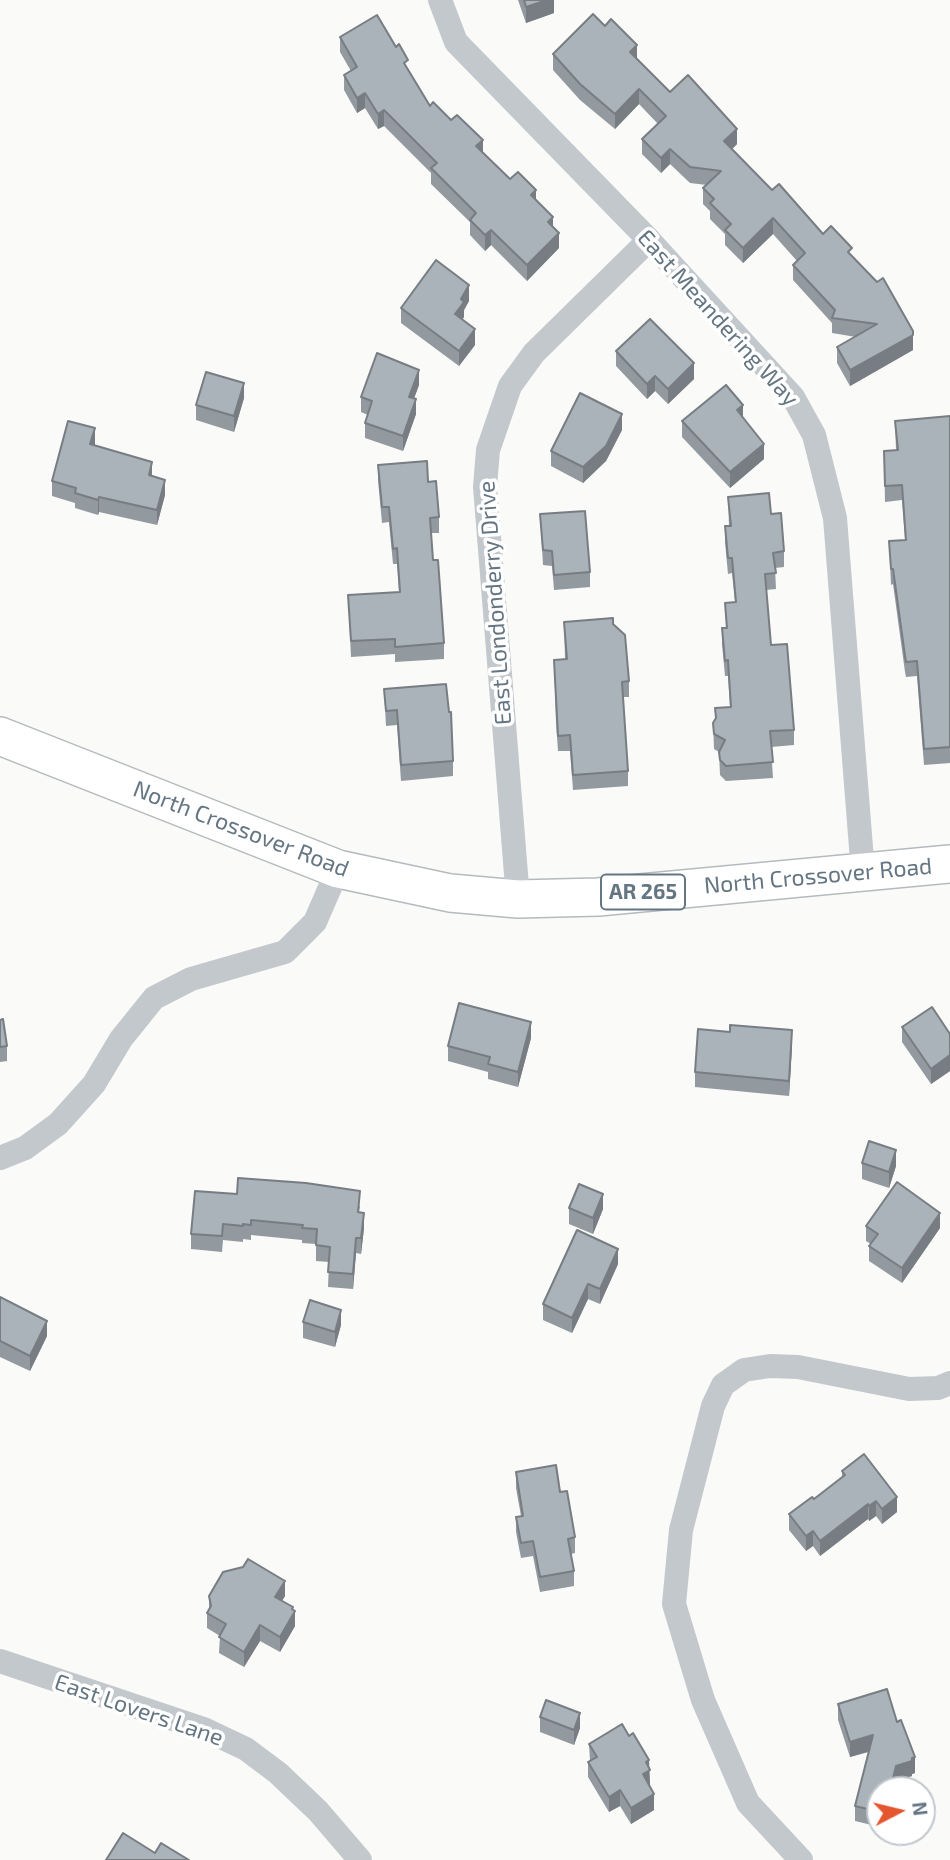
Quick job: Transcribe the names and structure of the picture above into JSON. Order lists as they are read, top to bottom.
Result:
{
  "streets": {
    "main road": ["North Crossover Road", "AR 265"],
    "street": ["East Meandering Way", "East Londonderry Drive", "East Lovers Lane"]
  },
  "crossings": [
    ["East Meandering Way", "East Londonderry Drive"],
    ["East Meandering Way", "North Crossover Road"],
    ["East Londonderry Drive", "North Crossover Road"]
  ],
  "north": "right"
}
